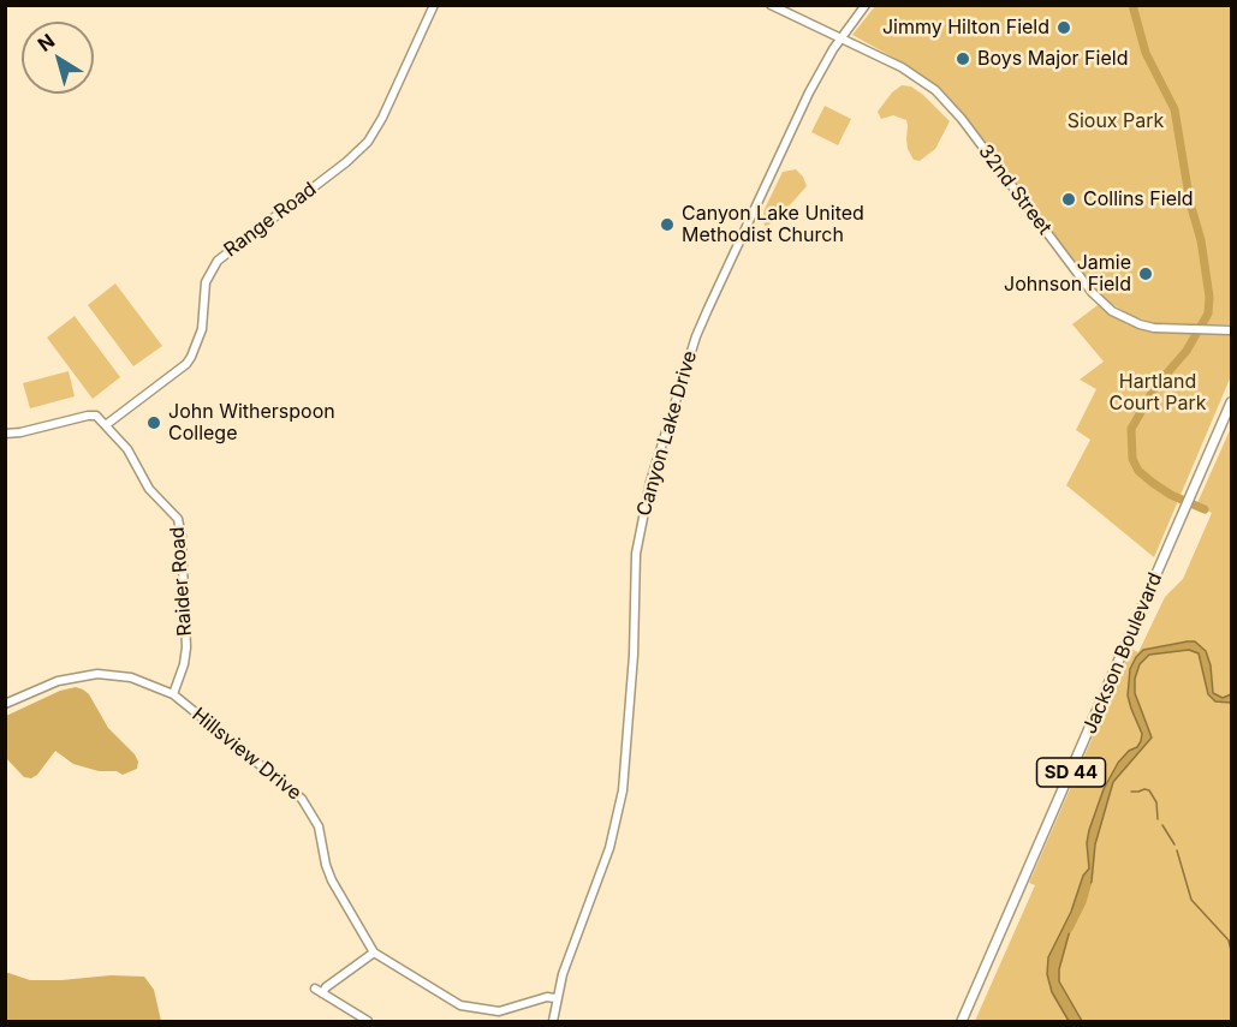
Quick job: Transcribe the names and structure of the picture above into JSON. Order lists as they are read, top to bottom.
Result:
{
  "streets": {
    "main road": ["Jackson Boulevard", "SD 44"],
    "street": [
      "32nd Street",
      "Range Road",
      "Canyon Lake Drive",
      "Raider Road",
      "Hillsview Drive"
    ]
  },
  "crossings": [
    ["32nd Street", "Canyon Lake Drive"],
    ["Range Road", "Raider Road"],
    ["Canyon Lake Drive", "Hillsview Drive"],
    ["Raider Road", "Hillsview Drive"]
  ],
  "parks": ["Sioux Park", "Hartland Court Park"],
  "places": [
    "Jimmy Hilton Field",
    "Boys Major Field",
    "Collins Field",
    "Canyon Lake United Methodist Church",
    "Jamie Johnson Field",
    "John Witherspoon College"
  ],
  "north": "top left"
}
